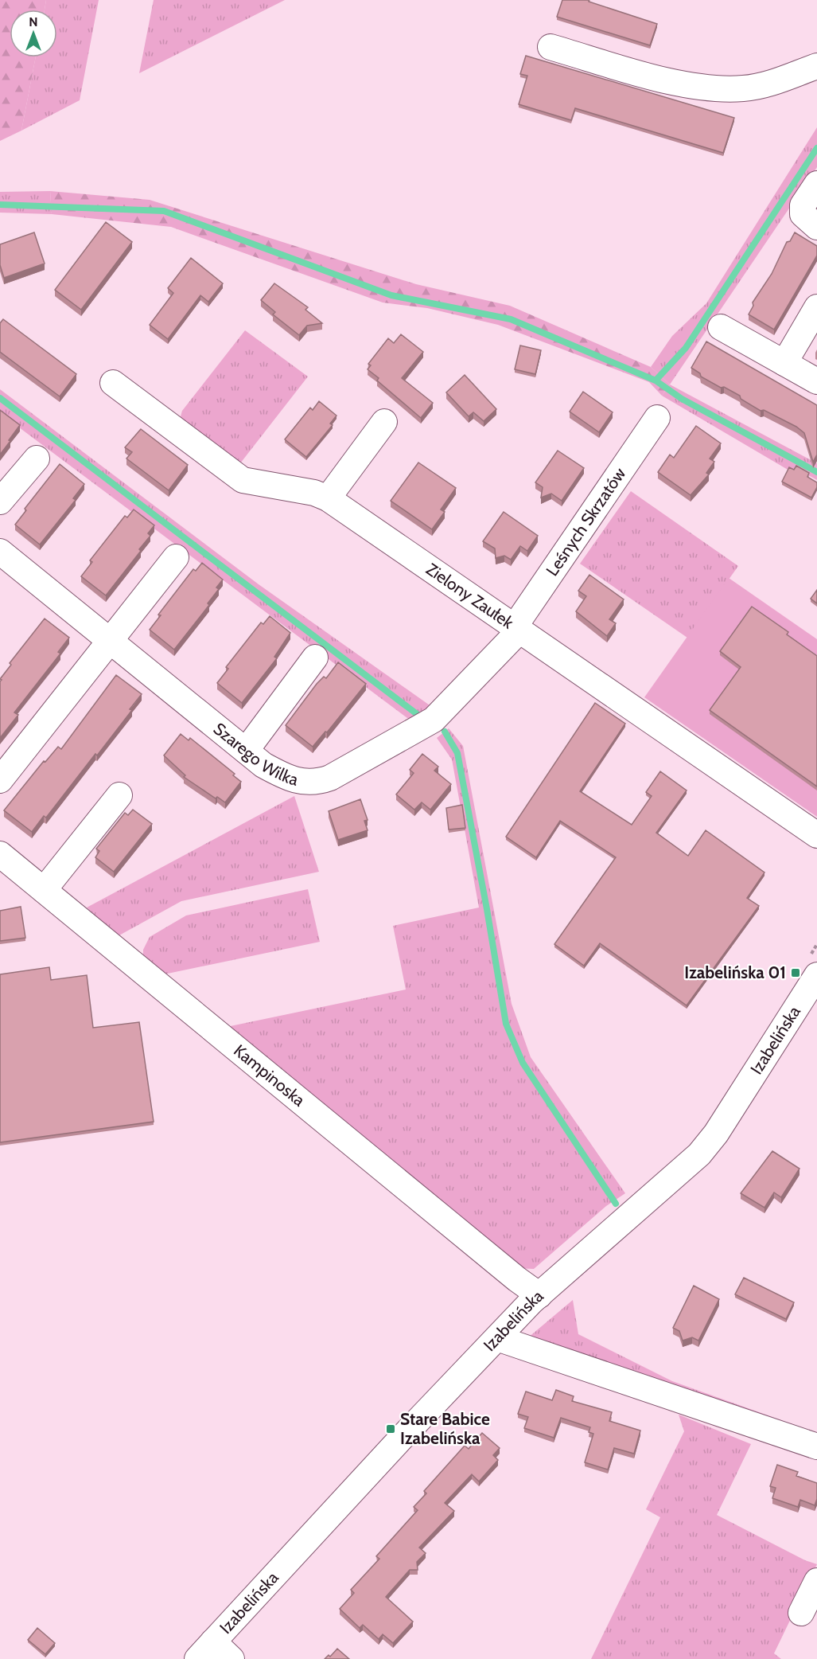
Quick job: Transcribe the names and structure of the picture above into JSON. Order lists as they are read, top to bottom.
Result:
{
  "streets": {
    "street": [
      "Leśnych Skrzatów",
      "Zielony Zaułek",
      "Szarego Wilka",
      "Izabelińska",
      "Kampinoska"
    ]
  },
  "crossings": [
    ["Leśnych Skrzatów", "Zielony Zaułek"],
    ["Leśnych Skrzatów", "Szarego Wilka"],
    ["Zielony Zaułek", "Szarego Wilka"],
    ["Izabelińska", "Kampinoska"]
  ],
  "places": {
    "transit": ["Izabelińska 01", "Stare Babice Izabelińska"]
  },
  "north": "top"
}
